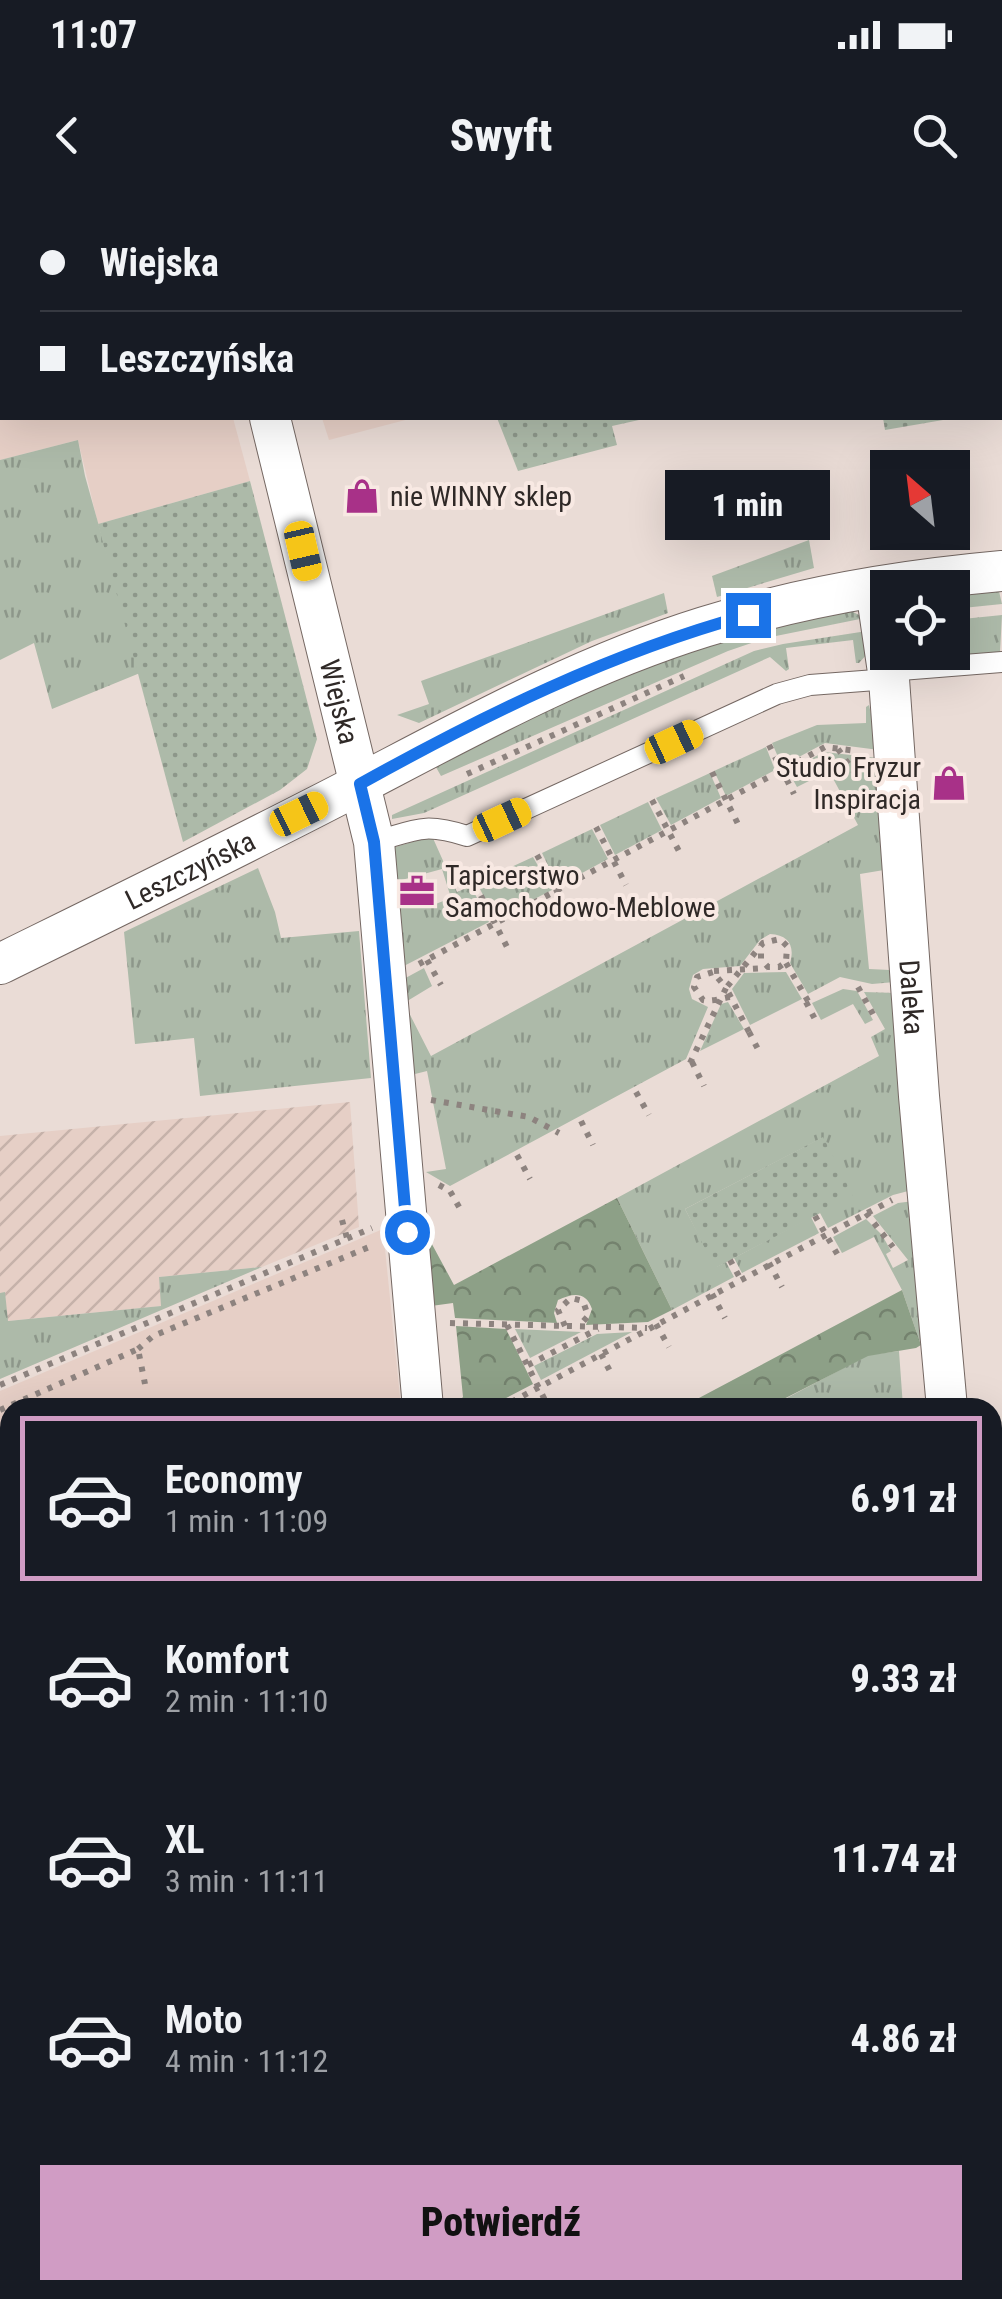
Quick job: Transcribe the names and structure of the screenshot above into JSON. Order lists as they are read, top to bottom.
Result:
{
  "streets": {
    "street": ["Wiejska", "Leszczyńska", "Daleka"]
  },
  "crossings": [
    ["Wiejska", "Leszczyńska"]
  ],
  "places": {
    "shop": ["nie WINNY sklep", "Studio Fryzur Inspiracja"],
    "office": ["Tapicerstwo Samochodowo-Meblowe"]
  },
  "north": "top left",
  "page": {
    "status": "11:07",
    "header": "Swyft",
    "banner": ["Wiejska", "Leszczyńska"],
    "bubble": "1 min",
    "list": [
      {
        "name": "Economy",
        "note": "1 min · 11:09",
        "value": "6.91 zł"
      },
      {
        "name": "Komfort",
        "note": "2 min · 11:10",
        "value": "9.33 zł"
      },
      {
        "name": "XL",
        "note": "3 min · 11:11",
        "value": "11.74 zł"
      },
      {
        "name": "Moto",
        "note": "4 min · 11:12",
        "value": "4.86 zł"
      }
    ],
    "buttons": "Potwierdź"
  }
}
